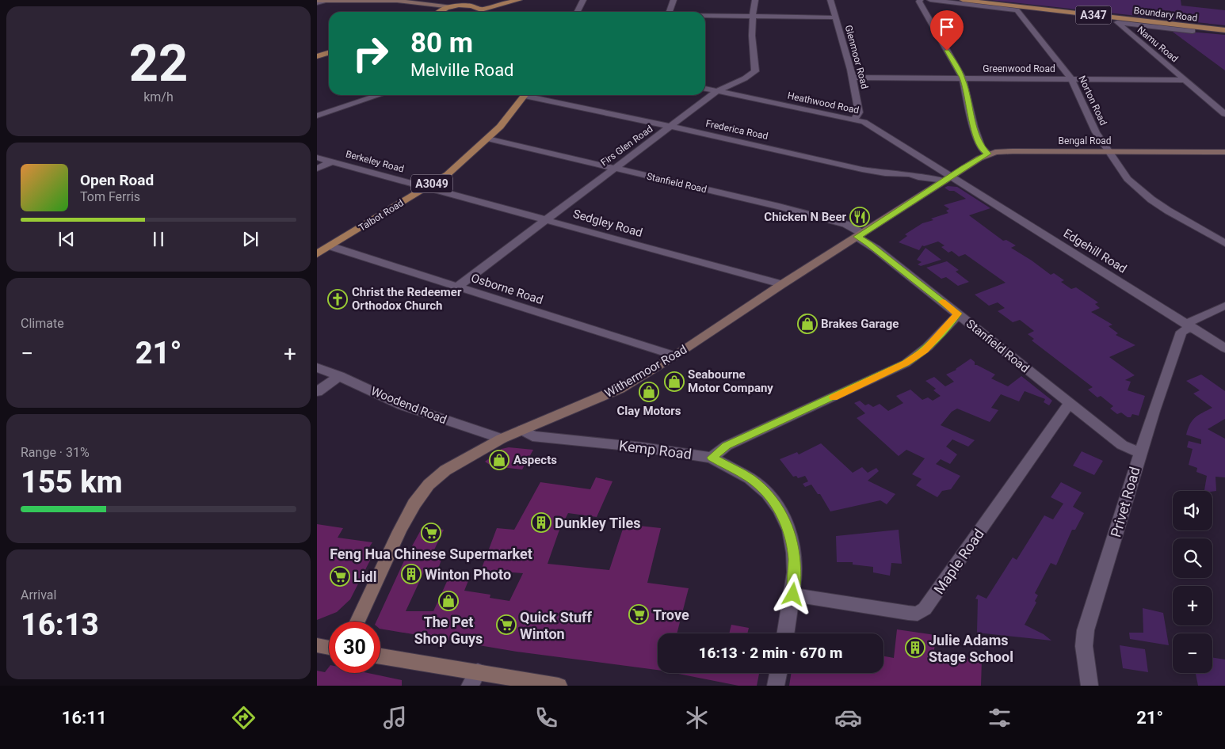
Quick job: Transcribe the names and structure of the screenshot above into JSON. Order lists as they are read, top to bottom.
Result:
{
  "streets": {
    "main road": [
      "Boundary Road",
      "A347",
      "A3049",
      "Talbot Road"
    ],
    "street": [
      "Namu Road",
      "Glenmoor Road",
      "Greenwood Road",
      "Norton Road",
      "Heathwood Road",
      "Frederica Road",
      "Bengal Road",
      "Firs Glen Road",
      "Berkeley Road",
      "Stanfield Road",
      "Sedgley Road",
      "Edgehill Road",
      "Osborne Road",
      "Withermoor Road",
      "Woodend Road",
      "Kemp Road",
      "Privet Road",
      "Maple Road"
    ]
  },
  "crossings": [
    ["Namu Road", "Greenwood Road"],
    ["Glenmoor Road", "Greenwood Road"],
    ["Glenmoor Road", "Heathwood Road"],
    ["Greenwood Road", "Norton Road"],
    ["Norton Road", "Bengal Road"],
    ["Heathwood Road", "Frederica Road"],
    ["Heathwood Road", "Bengal Road"],
    ["Heathwood Road", "Firs Glen Road"],
    ["Heathwood Road", "Edgehill Road"],
    ["Heathwood Road", "Withermoor Road"],
    ["Frederica Road", "Bengal Road"],
    ["Frederica Road", "Firs Glen Road"],
    ["Frederica Road", "Edgehill Road"],
    ["Frederica Road", "Withermoor Road"],
    ["Bengal Road", "Edgehill Road"],
    ["Bengal Road", "Withermoor Road"],
    ["Firs Glen Road", "Stanfield Road"],
    ["Firs Glen Road", "Sedgley Road"],
    ["Firs Glen Road", "Osborne Road"],
    ["Berkeley Road", "Talbot Road"],
    ["Berkeley Road", "Sedgley Road"],
    ["Stanfield Road", "Talbot Road"],
    ["Stanfield Road", "Withermoor Road"],
    ["Stanfield Road", "Privet Road"],
    ["Stanfield Road", "Maple Road"],
    ["Talbot Road", "Sedgley Road"],
    ["Talbot Road", "Osborne Road"],
    ["Sedgley Road", "Withermoor Road"],
    ["Edgehill Road", "Withermoor Road"],
    ["Edgehill Road", "Privet Road"],
    ["Osborne Road", "Withermoor Road"],
    ["Withermoor Road", "Woodend Road"],
    ["Withermoor Road", "Kemp Road"],
    ["Kemp Road", "Maple Road"]
  ],
  "places": {
    "restaurant": ["Chicken N Beer"],
    "church": ["Christ the Redeemer Orthodox Church"],
    "shop": [
      "Brakes Garage",
      "Seabourne Motor Company",
      "Clay Motors",
      "Aspects",
      "The Pet Shop Guys"
    ],
    "building": ["Dunkley Tiles", "Winton Photo", "Julie Adams Stage School"],
    "supermarket": [
      "Feng Hua Chinese Supermarket",
      "Lidl",
      "Trove",
      "Quick Stuff Winton"
    ]
  },
  "page": {
    "tile": [
      ["22", "km/h"],
      "Climate",
      ["Range · 31%", "155 km"],
      ["Arrival", "16:13"]
    ],
    "turn": ["80 m", "Melville Road"],
    "song": ["Open Road", "Tom Ferris"],
    "heat": ["−", "21°", "+"],
    "map_buttons": ["+", "−"],
    "limit": "30",
    "trip": "16:13 · 2 min · 670 m",
    "tabs": ["16:11", "21°"]
  }
}
